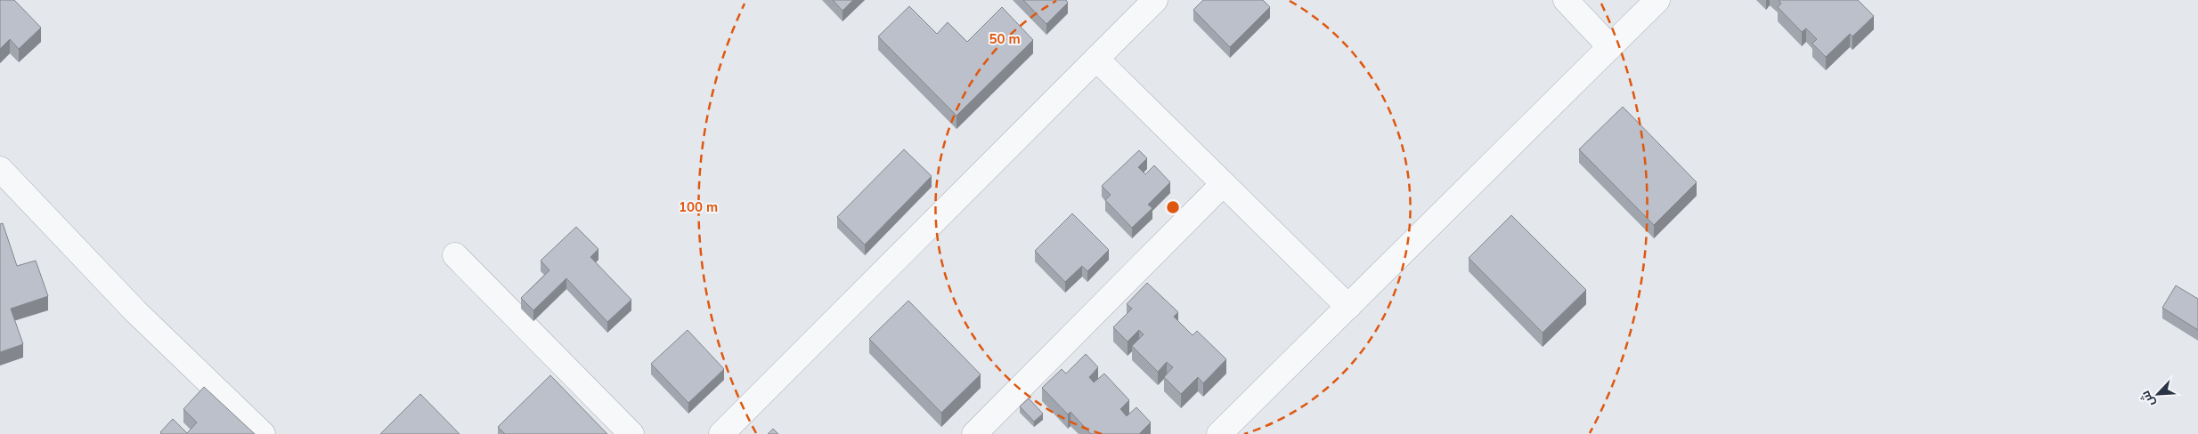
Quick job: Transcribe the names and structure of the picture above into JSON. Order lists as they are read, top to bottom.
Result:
{
  "north": "bottom left",
  "rings": ["50 m", "100 m"]
}
